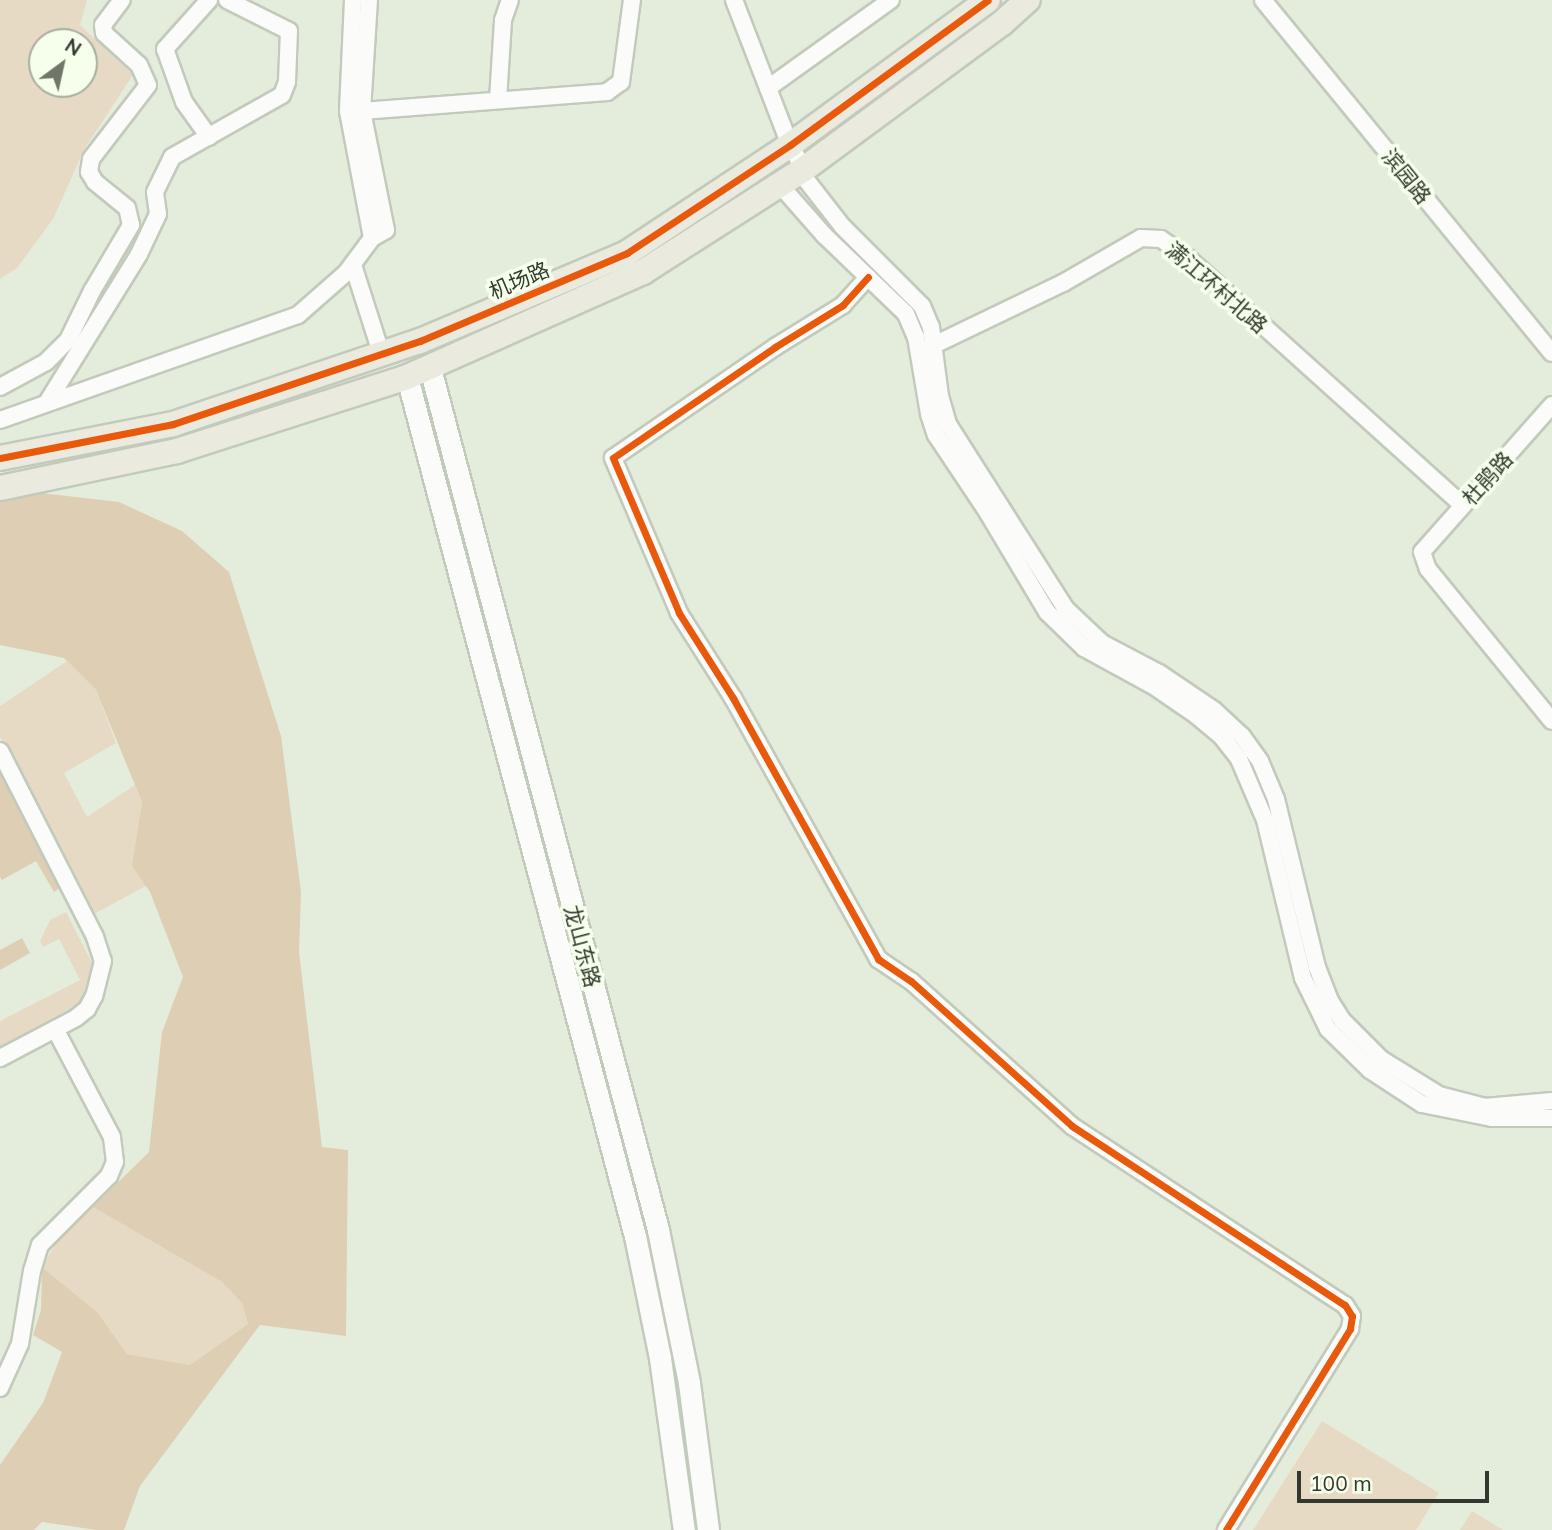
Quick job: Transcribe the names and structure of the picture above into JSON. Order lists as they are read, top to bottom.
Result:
{
  "streets": {
    "main road": ["机场路", "龙山东路"],
    "street": ["滨园路", "满江环村北路", "杜鹃路"]
  },
  "crossings": [
    ["机场路", "龙山东路"],
    ["满江环村北路", "杜鹃路"]
  ],
  "scale_bar": "100 m",
  "north": "top right"
}
